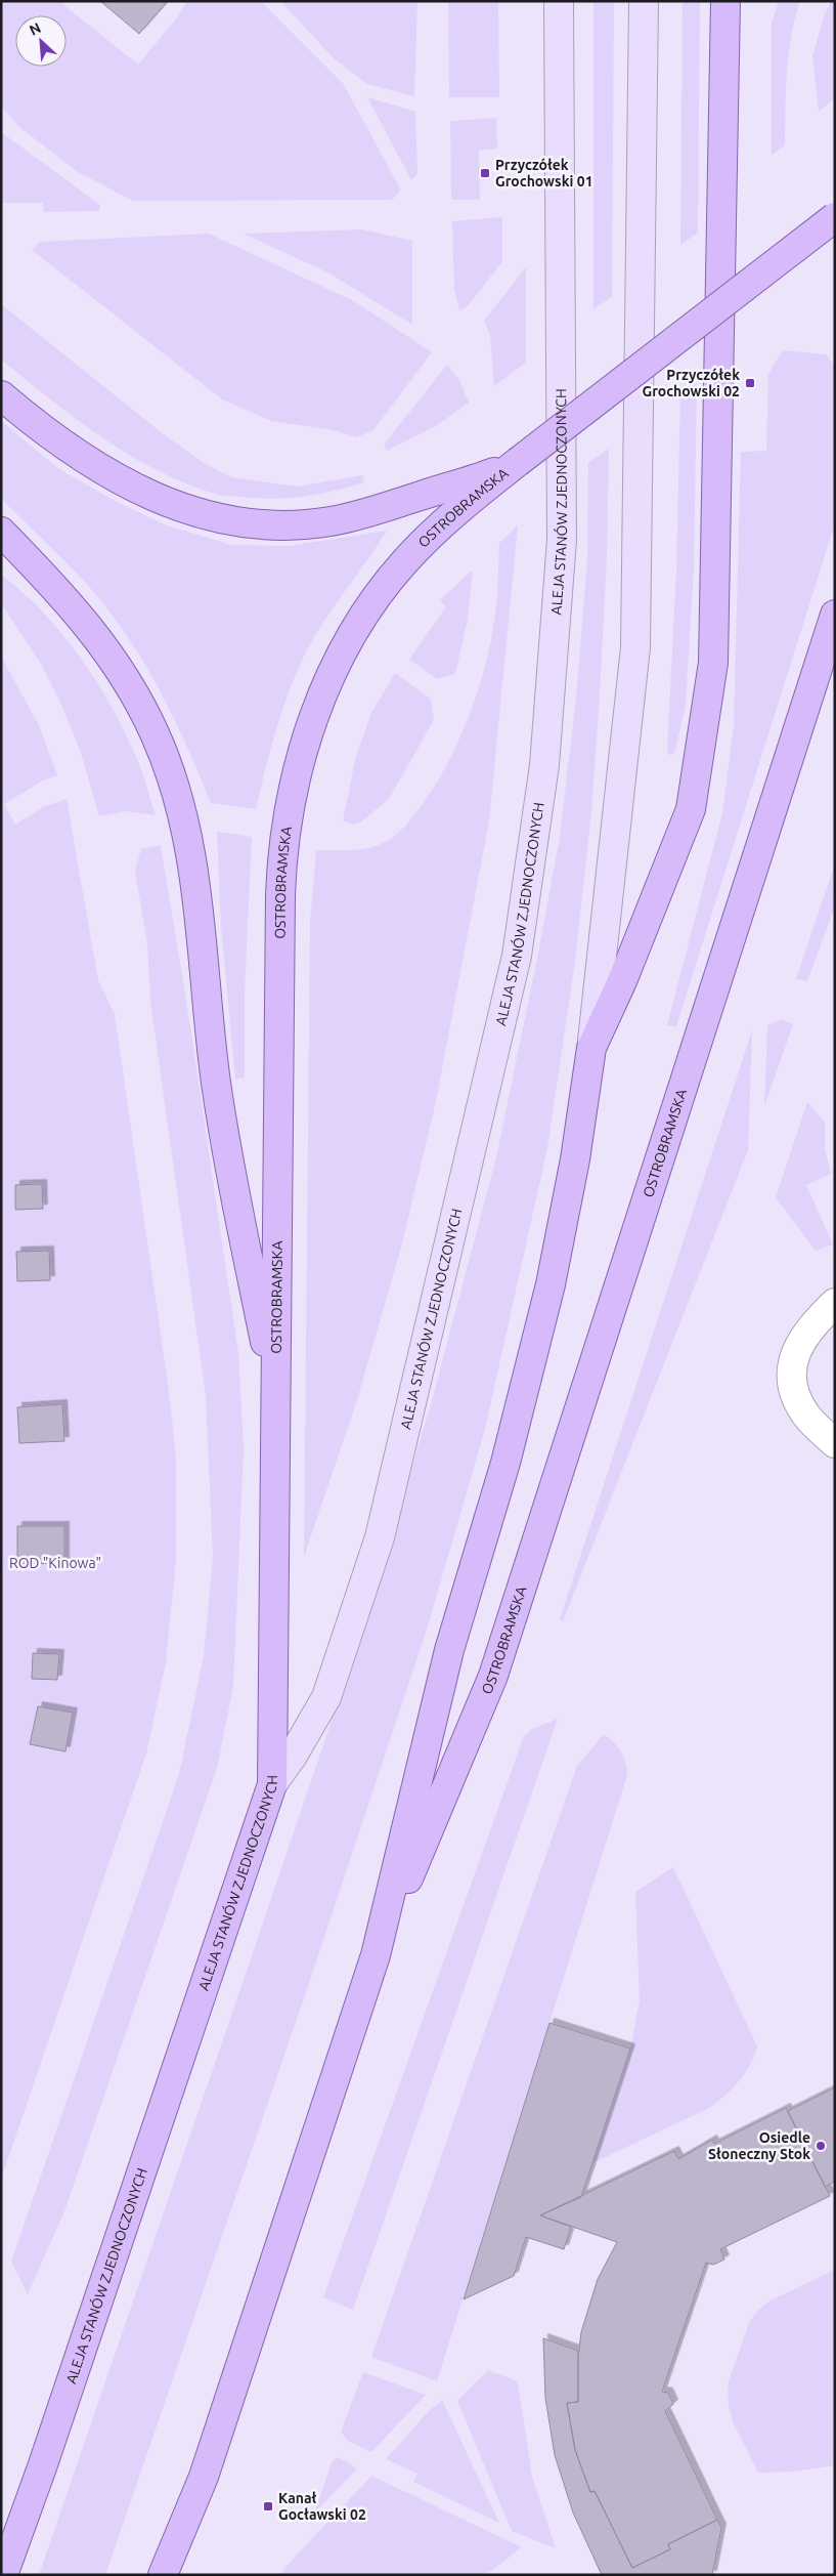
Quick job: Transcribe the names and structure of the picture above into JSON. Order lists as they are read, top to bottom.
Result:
{
  "streets": {
    "main road": ["ALEJA STANÓW ZJEDNOCZONYCH", "OSTROBRAMSKA"]
  },
  "crossings": [
    ["ALEJA STANÓW ZJEDNOCZONYCH", "OSTROBRAMSKA"]
  ],
  "parks": ["ROD \"Kinowa\""],
  "places": {
    "transit": ["Przyczółek Grochowski 01", "Przyczółek Grochowski 02", "Kanał Gocławski 02"],
    "other": ["Osiedle Słoneczny Stok"]
  },
  "north": "top left"
}
